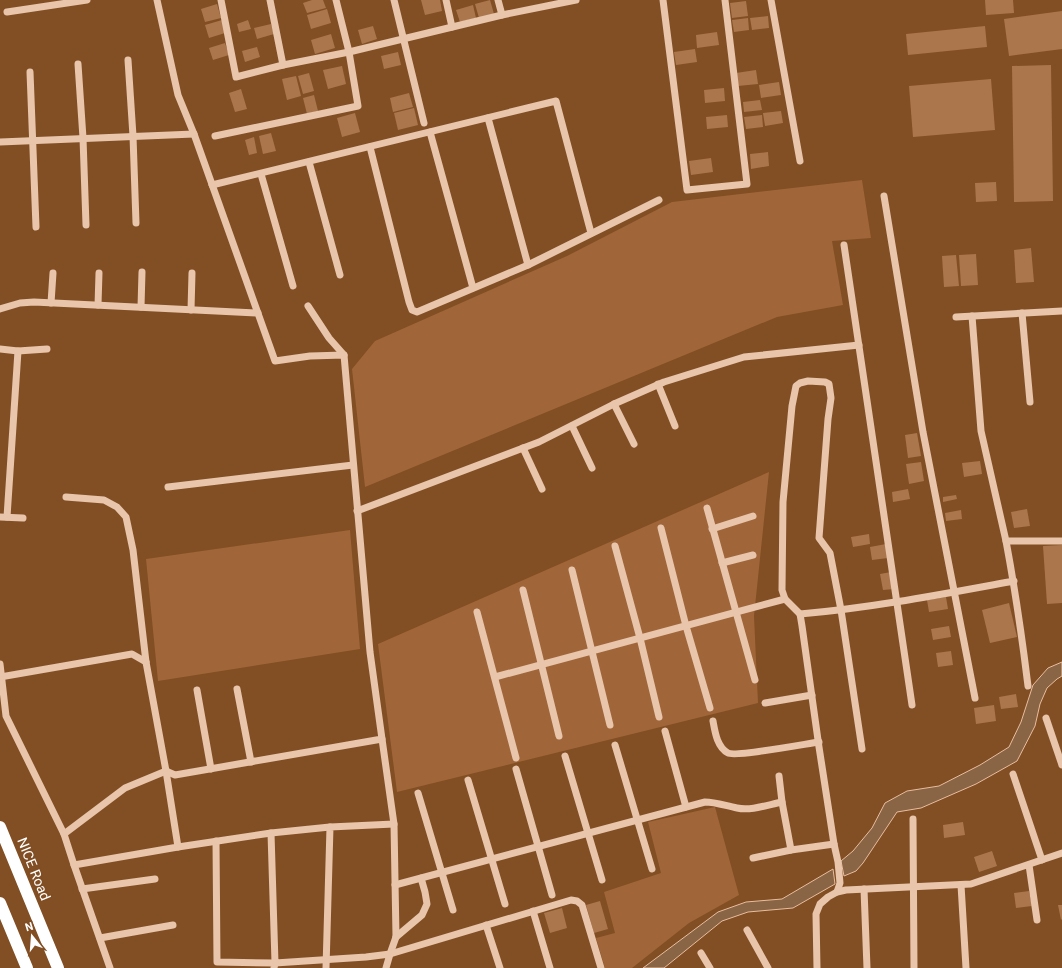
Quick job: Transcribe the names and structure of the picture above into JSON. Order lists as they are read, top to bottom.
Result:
{
  "streets": {
    "highway": ["NICE Road"]
  },
  "north": "top"
}
